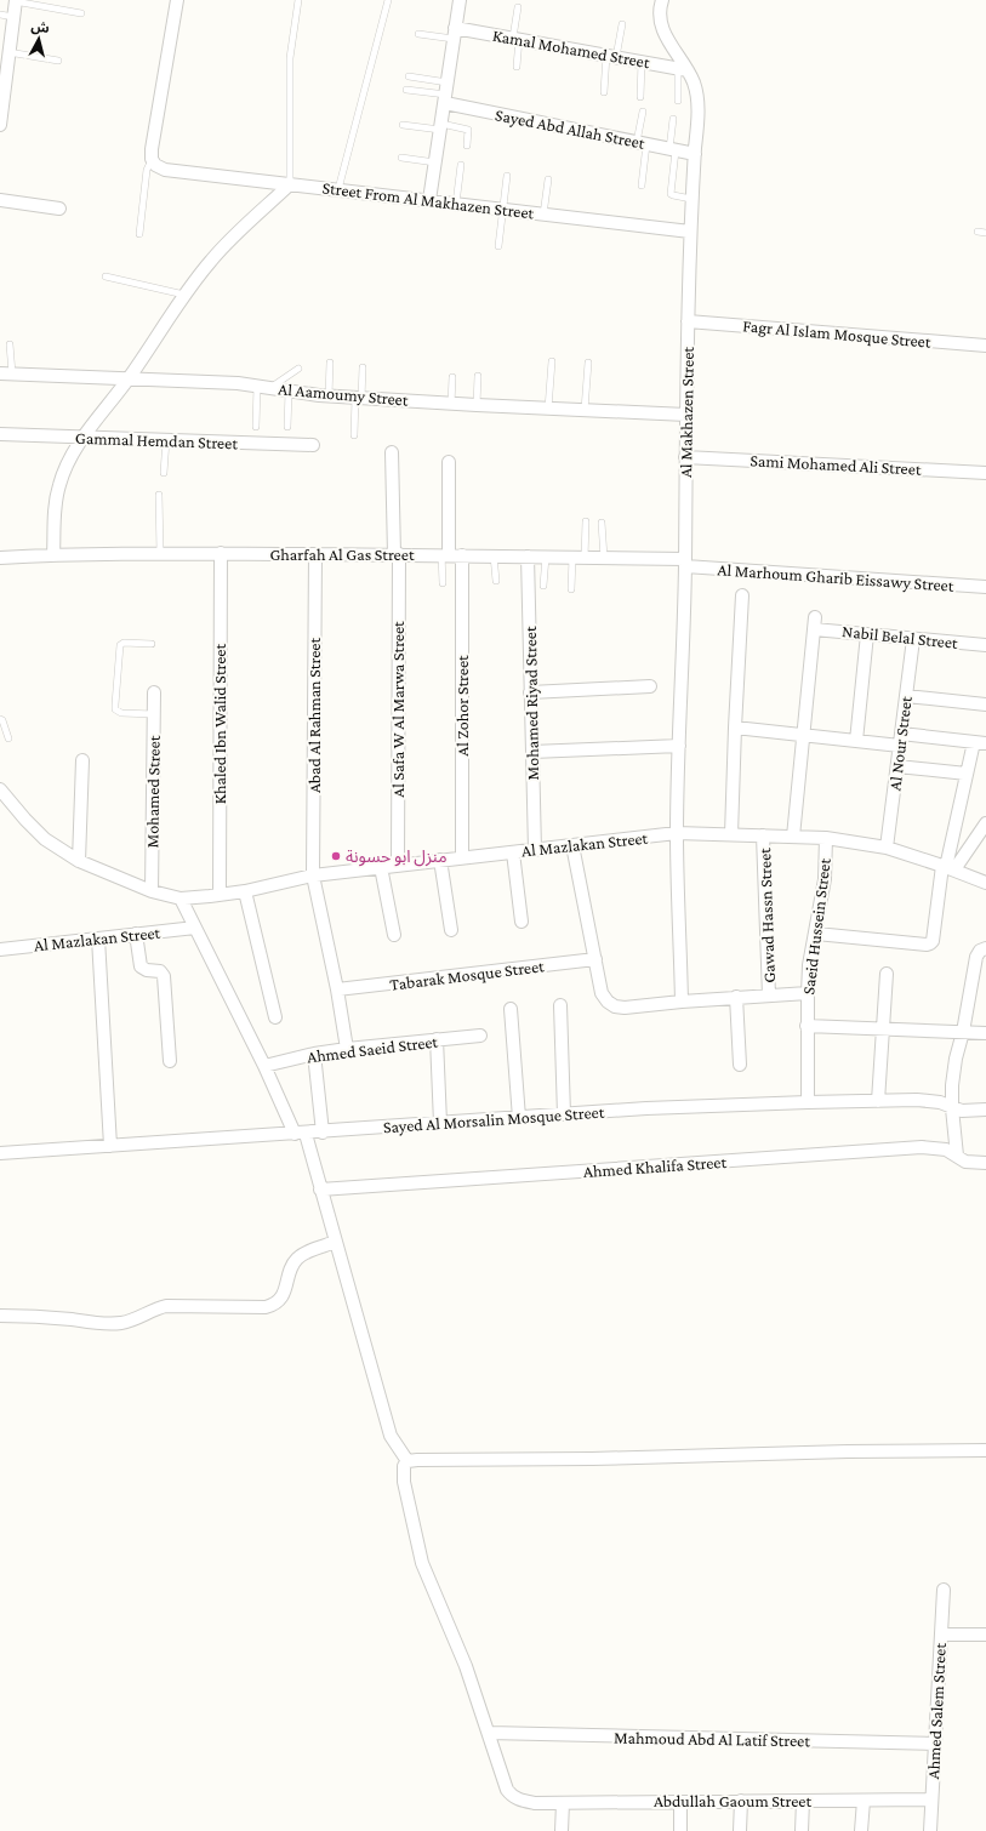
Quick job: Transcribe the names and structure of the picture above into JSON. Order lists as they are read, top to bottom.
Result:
{
  "streets": {
    "street": [
      "Kamal Mohamed Street",
      "Sayed Abd Allah Street",
      "Street From Al Makhazen Street",
      "Fagr Al Islam Mosque Street",
      "Al Aamoumy Street",
      "Al Makhazen Street",
      "Gammal Hemdan Street",
      "Sami Mohamed Ali Street",
      "Gharfah Al Gas Street",
      "Al Marhoum Gharib Eissawy Street",
      "Nabil Belal Street",
      "Mohamed Riyad Street",
      "Al Zohor Street",
      "Al Safa W Al Marwa Street",
      "Abad Al Rahman Street",
      "Khaled Ibn Walid Street",
      "Al Nour Street",
      "Mohamed Street",
      "Al Mazlakan Street",
      "Gawad Hassn Street",
      "Saeid Hussein Street",
      "Tabarak Mosque Street",
      "Ahmed Saeid Street",
      "Sayed Al Morsalin Mosque Street",
      "Ahmed Khalifa Street",
      "Ahmed Salem Street",
      "Mahmoud Abd Al Latif Street",
      "Abdullah Gaoum Street"
    ]
  },
  "crossings": [
    ["Kamal Mohamed Street", "Al Makhazen Street"],
    ["Sayed Abd Allah Street", "Al Makhazen Street"],
    ["Street From Al Makhazen Street", "Al Makhazen Street"],
    ["Fagr Al Islam Mosque Street", "Al Makhazen Street"],
    ["Al Aamoumy Street", "Al Makhazen Street"],
    ["Al Makhazen Street", "Sami Mohamed Ali Street"],
    ["Al Makhazen Street", "Gharfah Al Gas Street"],
    ["Al Makhazen Street", "Al Marhoum Gharib Eissawy Street"],
    ["Al Makhazen Street", "Al Mazlakan Street"],
    ["Gharfah Al Gas Street", "Al Marhoum Gharib Eissawy Street"],
    ["Gharfah Al Gas Street", "Mohamed Riyad Street"],
    ["Gharfah Al Gas Street", "Al Zohor Street"],
    ["Gharfah Al Gas Street", "Al Safa W Al Marwa Street"],
    ["Gharfah Al Gas Street", "Abad Al Rahman Street"],
    ["Gharfah Al Gas Street", "Khaled Ibn Walid Street"],
    ["Nabil Belal Street", "Al Nour Street"],
    ["Mohamed Riyad Street", "Al Mazlakan Street"],
    ["Al Zohor Street", "Al Mazlakan Street"],
    ["Al Safa W Al Marwa Street", "Al Mazlakan Street"],
    ["Abad Al Rahman Street", "Al Mazlakan Street"],
    ["Abad Al Rahman Street", "Tabarak Mosque Street"],
    ["Abad Al Rahman Street", "Ahmed Saeid Street"],
    ["Khaled Ibn Walid Street", "Al Mazlakan Street"],
    ["Al Nour Street", "Al Mazlakan Street"],
    ["Mohamed Street", "Al Mazlakan Street"],
    ["Al Mazlakan Street", "Gawad Hassn Street"],
    ["Al Mazlakan Street", "Saeid Hussein Street"],
    ["Saeid Hussein Street", "Sayed Al Morsalin Mosque Street"],
    ["Ahmed Salem Street", "Mahmoud Abd Al Latif Street"],
    ["Ahmed Salem Street", "Abdullah Gaoum Street"],
    ["Mahmoud Abd Al Latif Street", "Abdullah Gaoum Street"]
  ],
  "places": ["منزل ابو حسونة"],
  "north": "top"
}
